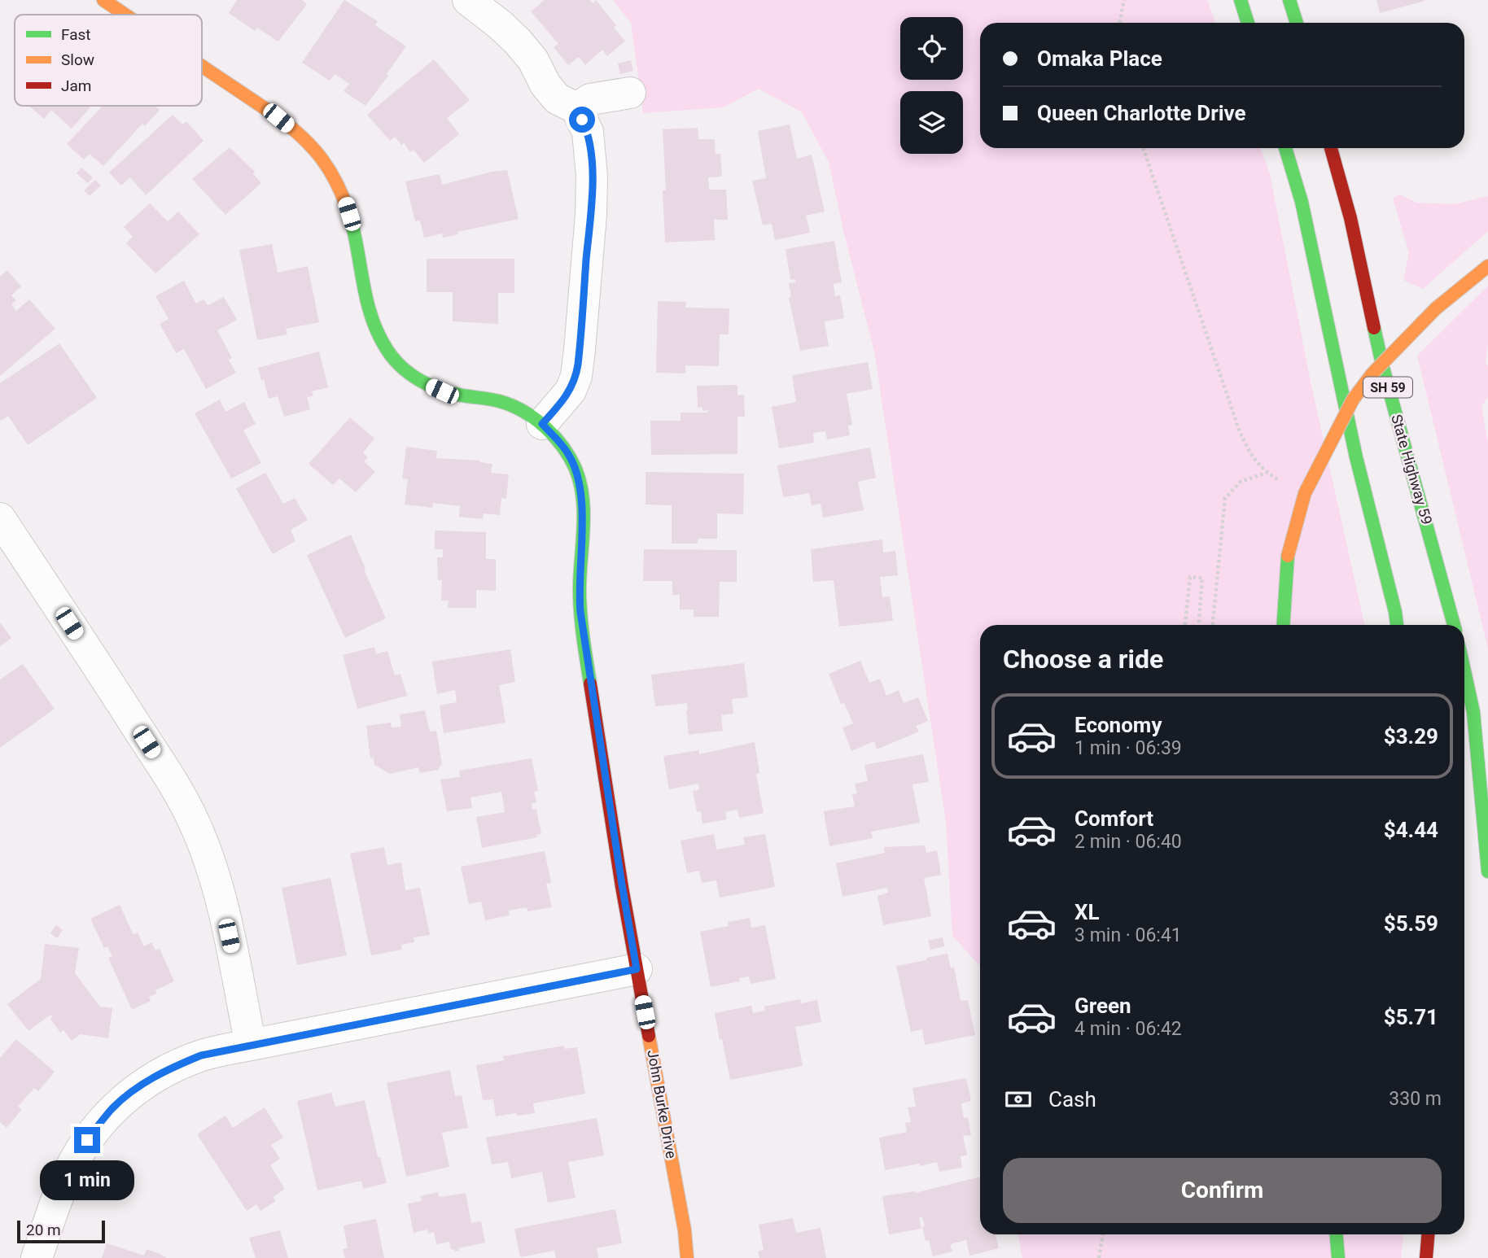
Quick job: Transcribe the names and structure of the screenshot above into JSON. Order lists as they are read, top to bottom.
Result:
{
  "streets": {
    "main road": ["SH 59", "State Highway 59", "John Burke Drive"]
  },
  "legend": ["Fast", "Slow", "Jam"],
  "scale_bar": "20 m",
  "page": {
    "banner": ["Omaka Place", "Queen Charlotte Drive"],
    "heading": "Choose a ride",
    "list": [
      {
        "name": "Economy",
        "note": "1 min · 06:39",
        "value": "$3.29"
      },
      {
        "name": "Comfort",
        "note": "2 min · 06:40",
        "value": "$4.44"
      },
      {
        "name": "XL",
        "note": "3 min · 06:41",
        "value": "$5.59"
      },
      {
        "name": "Green",
        "note": "4 min · 06:42",
        "value": "$5.71"
      }
    ],
    "pay": ["Cash", "330 m"],
    "buttons": "Confirm",
    "bubble": "1 min",
    "scale": "20 m"
  }
}
